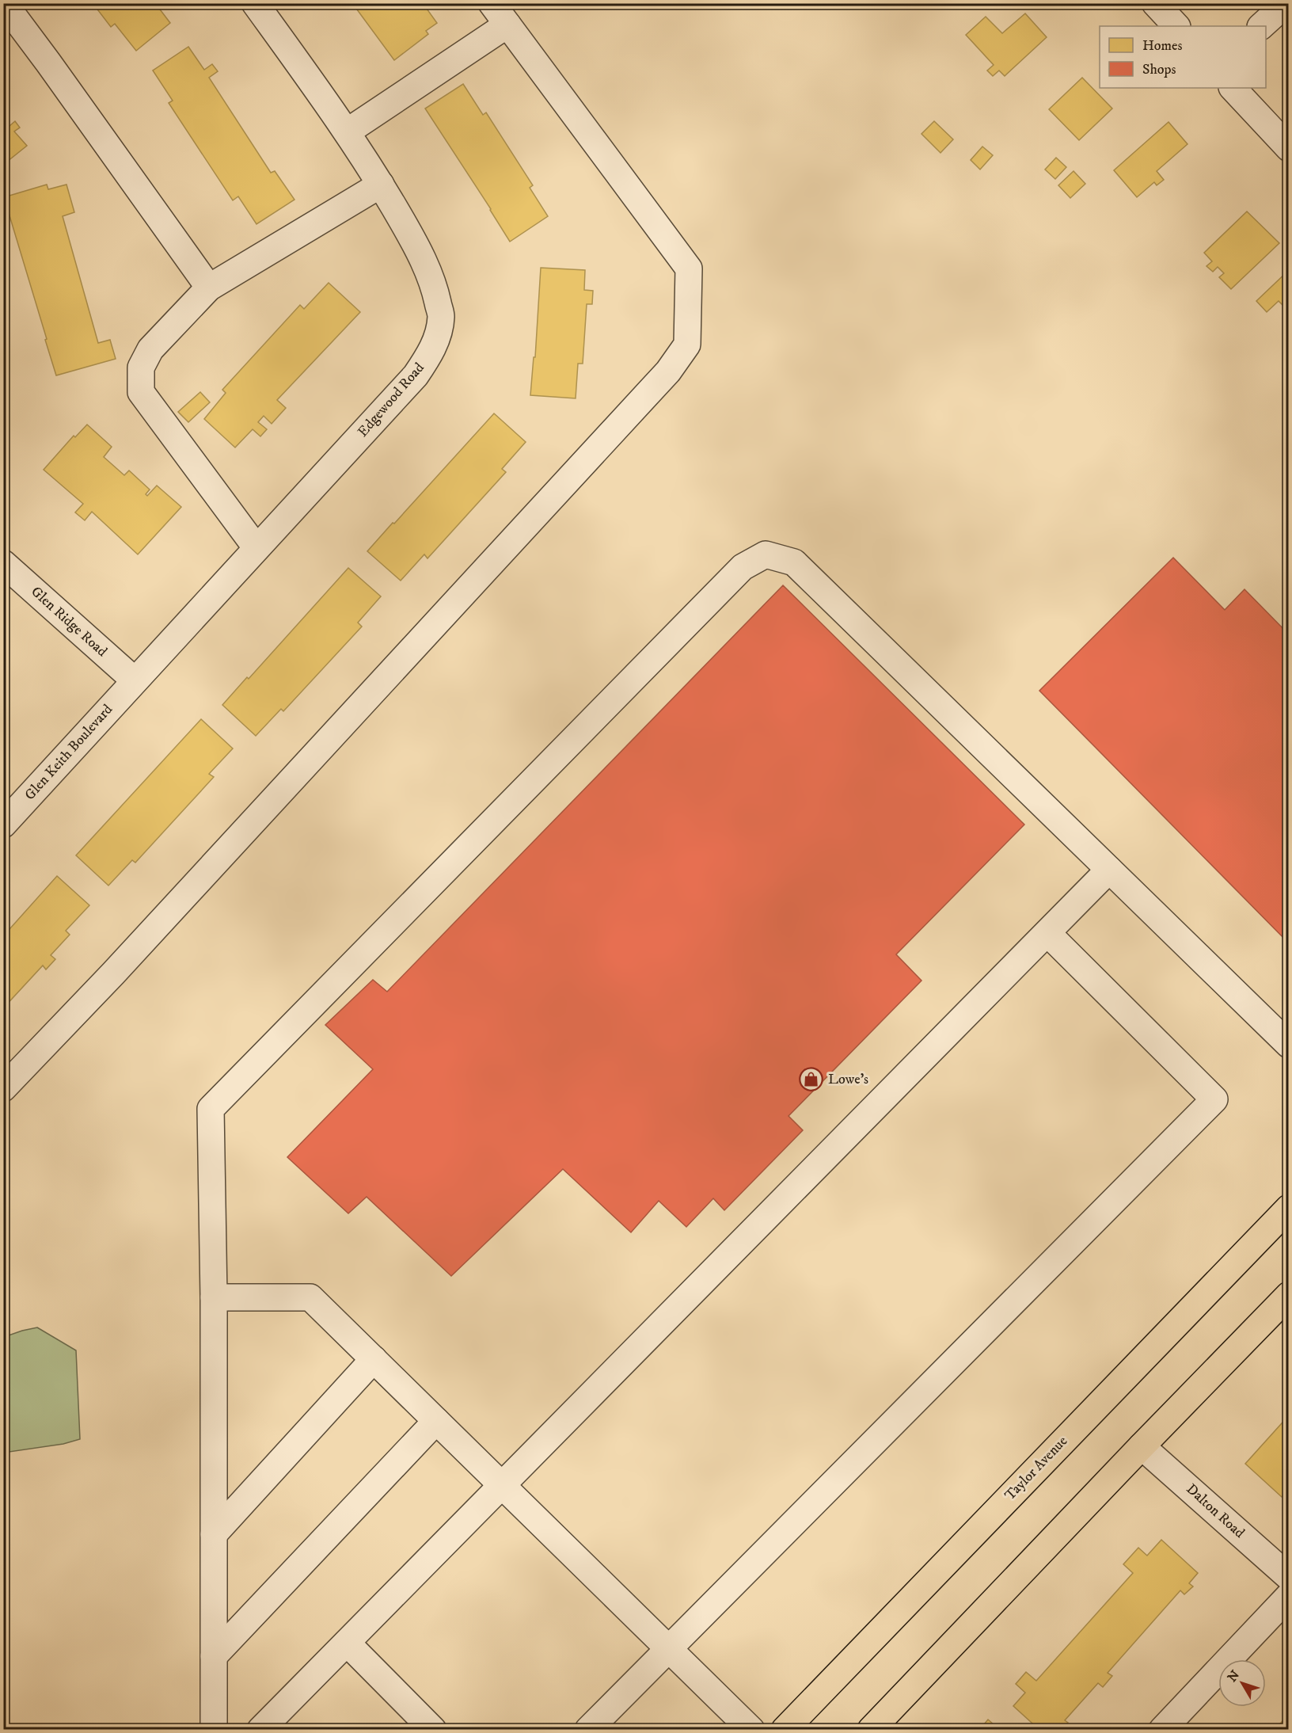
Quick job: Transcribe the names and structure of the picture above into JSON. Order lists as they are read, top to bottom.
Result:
{
  "streets": {
    "main road": ["Taylor Avenue"],
    "street": [
      "Edgewood Road",
      "Glen Ridge Road",
      "Glen Keith Boulevard",
      "Dalton Road"
    ]
  },
  "crossings": [
    ["Edgewood Road", "Glen Ridge Road"],
    ["Edgewood Road", "Glen Keith Boulevard"],
    ["Glen Ridge Road", "Glen Keith Boulevard"]
  ],
  "places": {
    "shop": ["Lowe's"]
  },
  "legend": ["Homes", "Shops"],
  "north": "top left"
}
